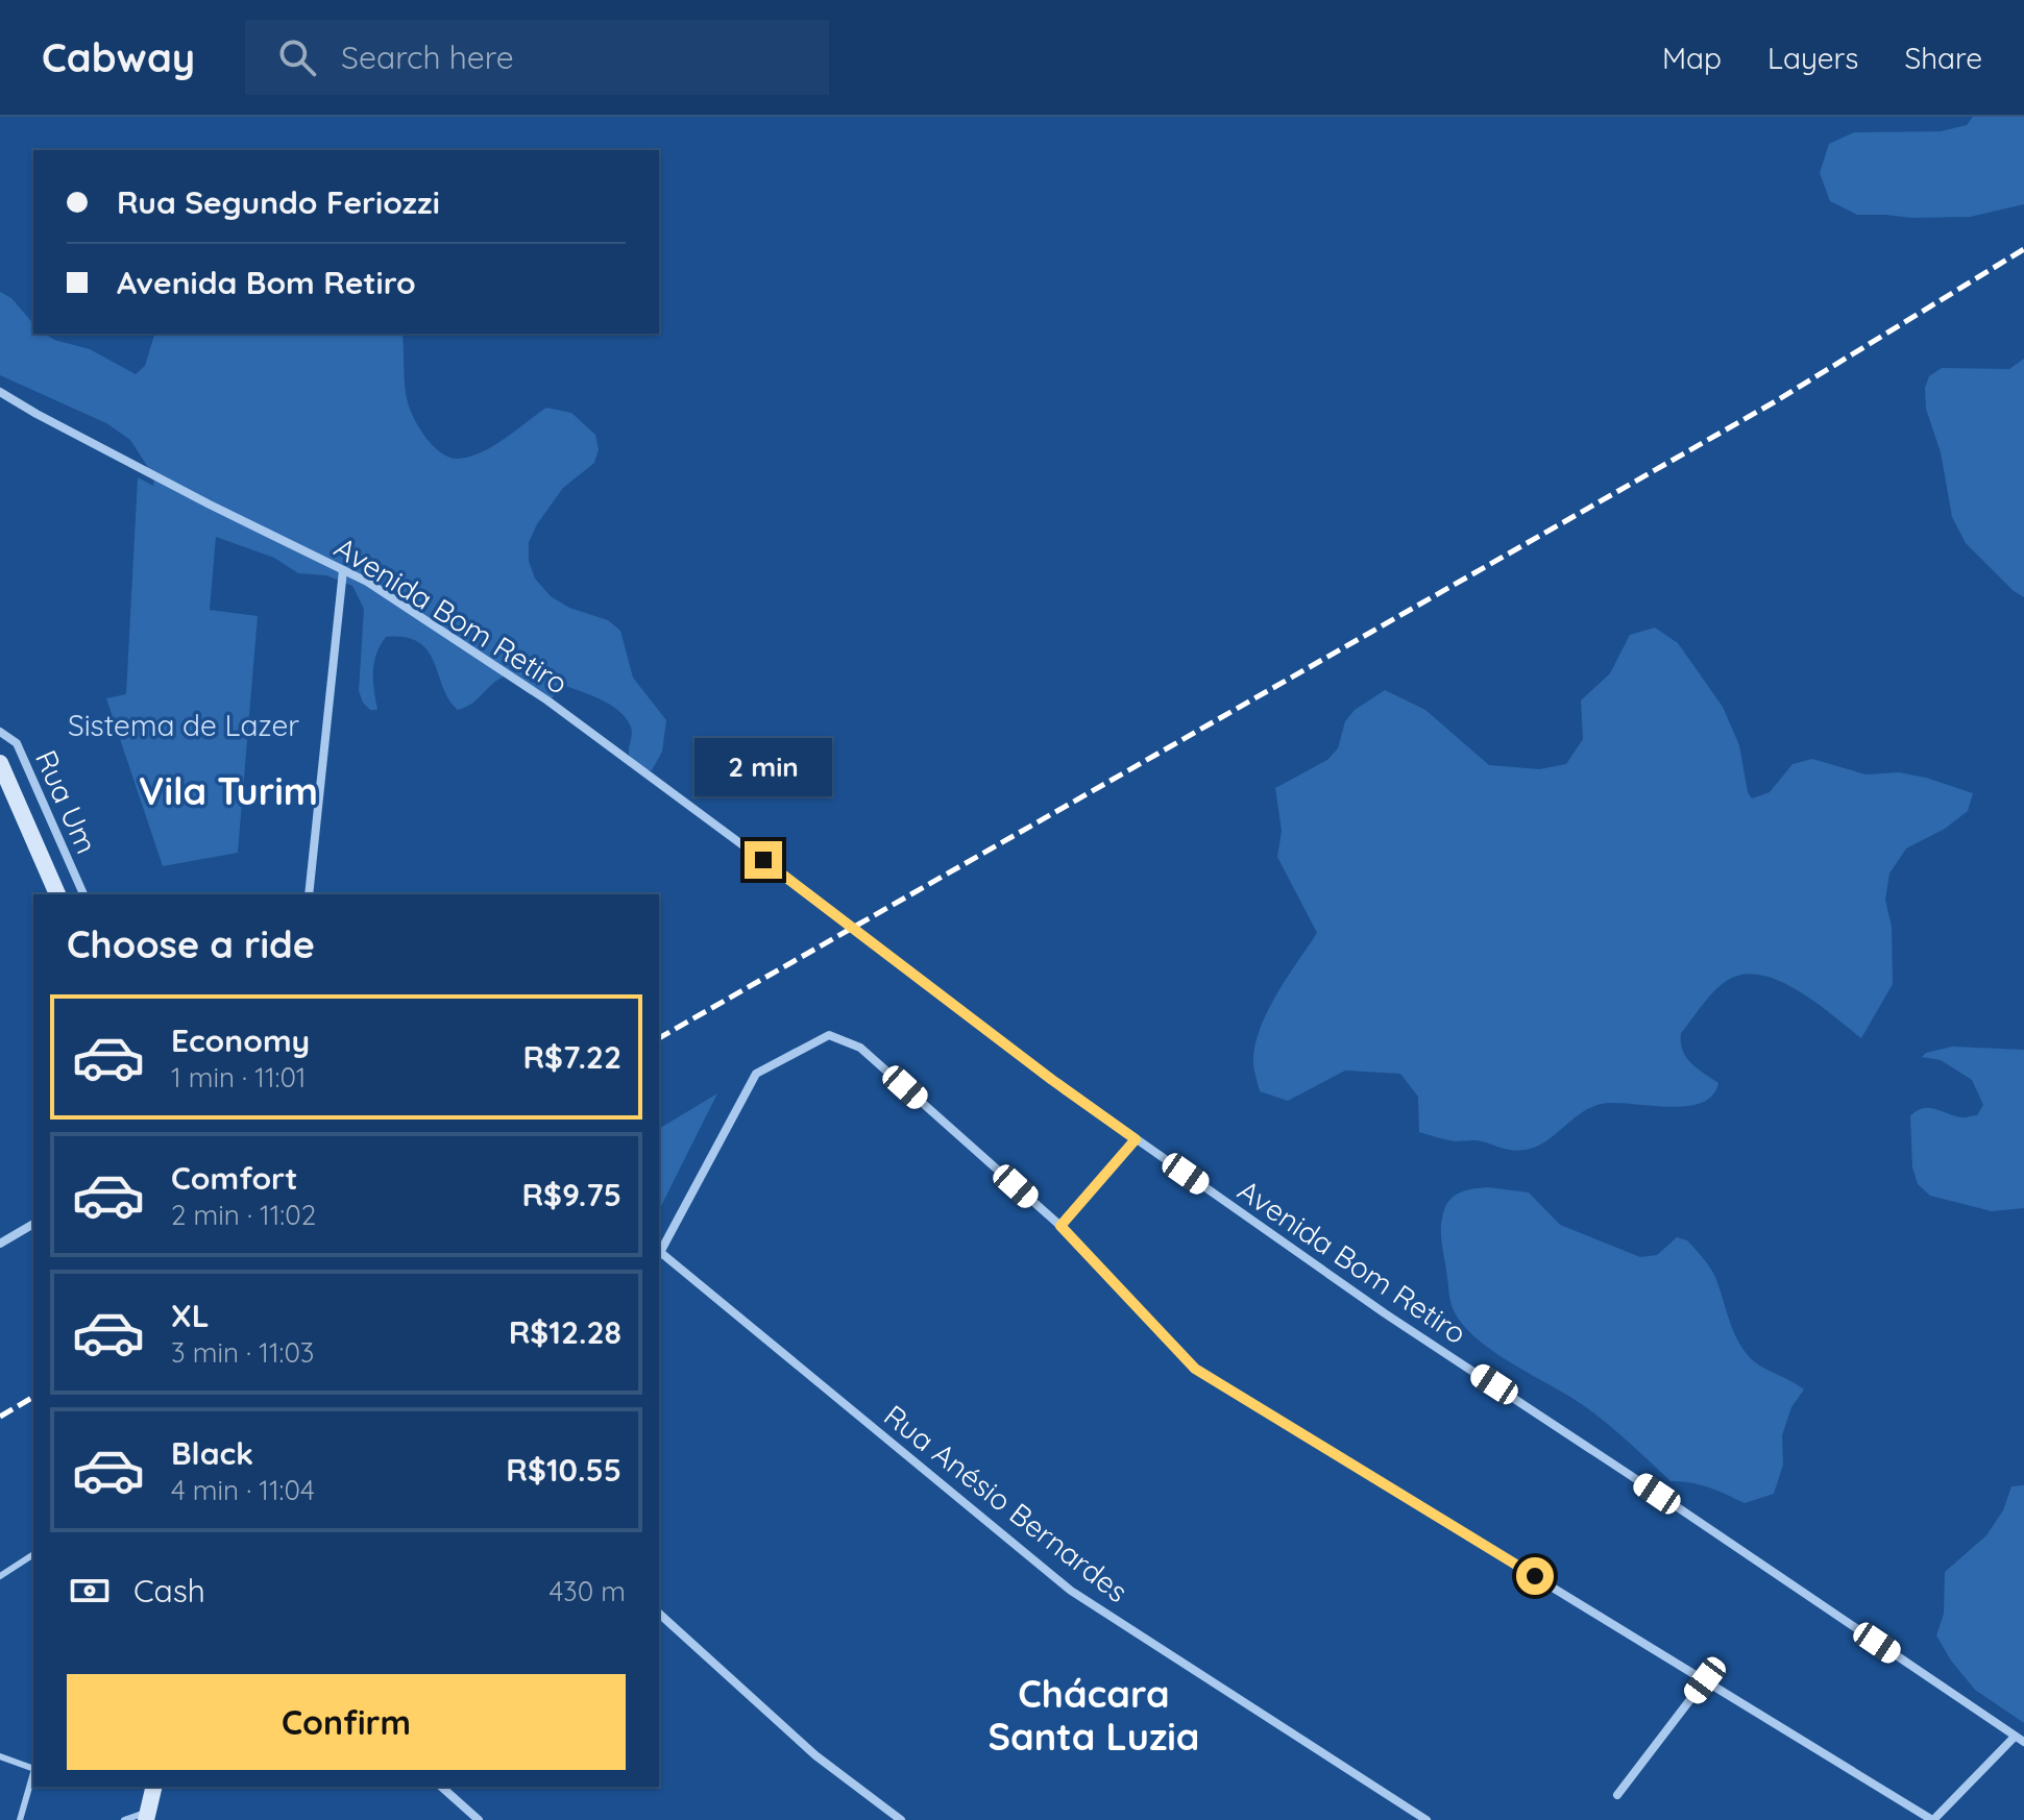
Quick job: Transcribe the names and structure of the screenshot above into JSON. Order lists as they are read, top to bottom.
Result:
{
  "streets": {
    "street": ["Avenida Bom Retiro", "Rua Um", "Rua Anésio Bernardes"]
  },
  "districts": ["Vila Turim", "Chácara Santa Luzia"],
  "parks": ["Sistema de Lazer"],
  "page": {
    "header": "Cabway",
    "search": "Search here",
    "nav": ["Map", "Layers", "Share"],
    "banner": ["Rua Segundo Feriozzi", "Avenida Bom Retiro"],
    "bubble": "2 min",
    "heading": "Choose a ride",
    "list": [
      {
        "name": "Economy",
        "note": "1 min · 11:01",
        "value": "R$7.22"
      },
      {
        "name": "Comfort",
        "note": "2 min · 11:02",
        "value": "R$9.75"
      },
      {
        "name": "XL",
        "note": "3 min · 11:03",
        "value": "R$12.28"
      },
      {
        "name": "Black",
        "note": "4 min · 11:04",
        "value": "R$10.55"
      }
    ],
    "pay": ["Cash", "430 m"],
    "buttons": "Confirm"
  }
}
